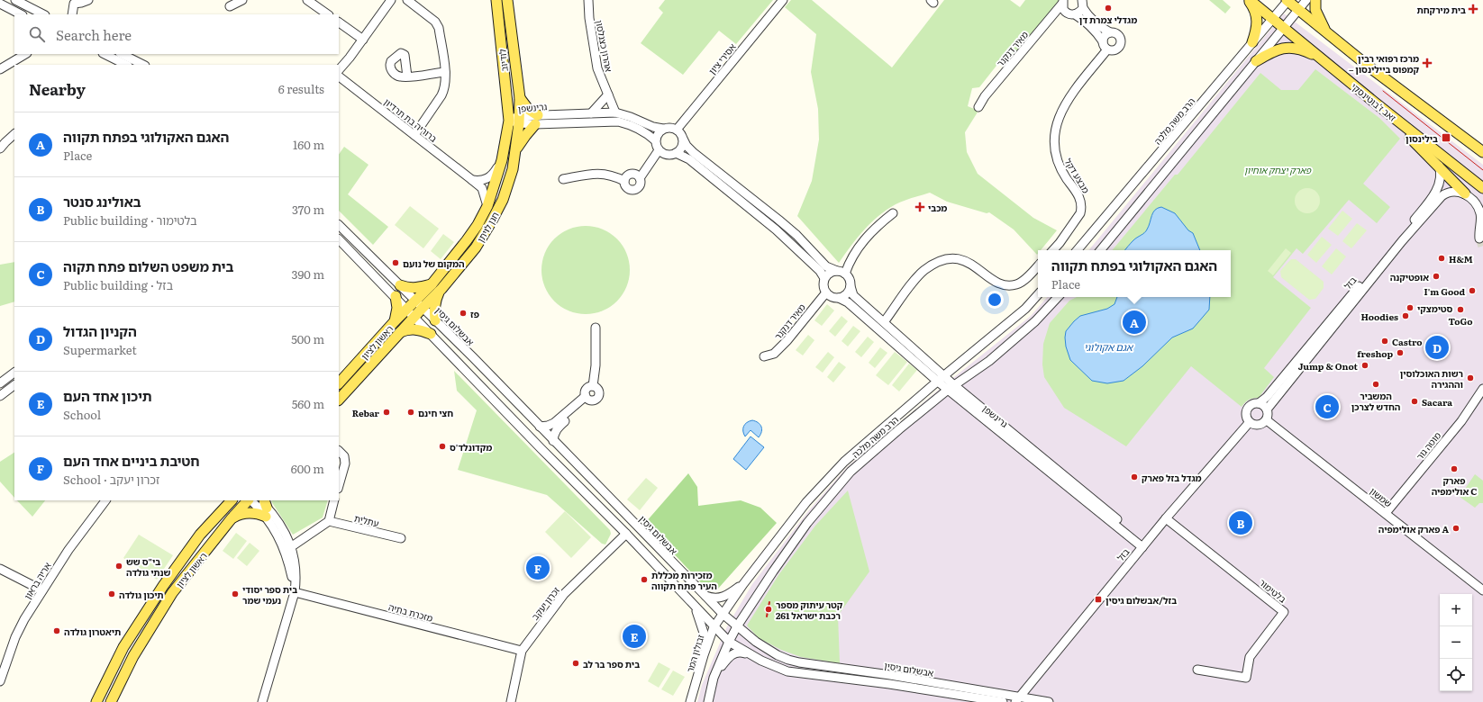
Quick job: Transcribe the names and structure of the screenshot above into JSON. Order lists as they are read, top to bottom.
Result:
{
  "streets": {
    "main road": [
      "לודיוב",
      "זאב ז'בוטינסקי",
      "חנן לויתן",
      "ראשון לציון"
    ],
    "street": [
      "אהרון כצנלסון",
      "מאיר דנקנר",
      "אסירי ציון",
      "גרינשפן",
      "ברוריה בת תרדיון",
      "הרב משה מלכה",
      "מבצע דקל",
      "בזל",
      "אבשלום גיסין",
      "מוטה גור",
      "שמשון",
      "עתלית",
      "אריה בראון",
      "בלטימור",
      "זכרון יעקב",
      "מזכרת בתיה",
      "זבולון המר"
    ]
  },
  "crossings": [
    ["אהרון כצנלסון", "גרינשפן"],
    ["מאיר דנקנר", "גרינשפן"],
    ["אסירי ציון", "גרינשפן"],
    ["לודיוב", "גרינשפן"],
    ["לודיוב", "חנן לויתן"],
    ["זאב ז'בוטינסקי", "הרב משה מלכה"],
    ["גרינשפן", "הרב משה מלכה"],
    ["גרינשפן", "חנן לויתן"],
    ["גרינשפן", "בזל"],
    ["ברוריה בת תרדיון", "חנן לויתן"],
    ["הרב משה מלכה", "אבשלום גיסין"],
    ["הרב משה מלכה", "זבולון המר"],
    ["חנן לויתן", "אבשלום גיסין"],
    ["חנן לויתן", "ראשון לציון"],
    ["בזל", "אבשלום גיסין"],
    ["בזל", "שמשון"],
    ["בזל", "בלטימור"],
    ["אבשלום גיסין", "ראשון לציון"],
    ["אבשלום גיסין", "זכרון יעקב"],
    ["אבשלום גיסין", "זבולון המר"],
    ["מוטה גור", "שמשון"],
    ["זכרון יעקב", "מזכרת בתיה"]
  ],
  "water": ["אגם אקולוגי"],
  "parks": ["פארק יצחק אוחיון"],
  "places": {
    "other": [
      "מגדלי צמרת דן",
      "H&M",
      "המקום של נועם",
      "אופטיקנה",
      "I'm Good",
      "סטימצקי",
      "ToGo",
      "פז",
      "Hoodies",
      "Castro",
      "freshop",
      "Jump & Onot",
      "רשות האוכלוסין וההגירה",
      "המשביר החדש לצרכן",
      "Sacara",
      "Rebar",
      "חצי חינם",
      "מקדונלד'ס",
      "פארק אולימפיה C",
      "מגדל בזל פארק",
      "פארק אולימפיה A",
      "בי\"ס שש שנתי גולדה",
      "מזכירות מכללת העיר פתח תקווה",
      "תיכון גולדה",
      "בית ספר יסודי נעמי שמר",
      "קטר עיתוק מספר 261 רכבת ישראל",
      "תיאטרון גולדה",
      "בית ספר בר לב"
    ],
    "health": ["בית מירקחת", "מרכז רפואי רבין – קמפוס ביילינסון", "מכבי"],
    "transit": ["בילינסון", "בזל/אבשלום גיסין"]
  },
  "page": {
    "search": "Search here",
    "heading": ["Nearby", "6 results"],
    "list": [
      {
        "mark": "A",
        "name": "האגם האקולוגי בפתח תקווה",
        "note": "Place",
        "value": "160 m"
      },
      {
        "mark": "B",
        "name": "באולינג סנטר",
        "note": "Public building · בלטימור",
        "value": "370 m"
      },
      {
        "mark": "C",
        "name": "בית משפט השלום פתח תקוה",
        "note": "Public building · בזל",
        "value": "390 m"
      },
      {
        "mark": "D",
        "name": "הקניון הגדול",
        "note": "Supermarket",
        "value": "500 m"
      },
      {
        "mark": "E",
        "name": "תיכון אחד העם",
        "note": "School",
        "value": "560 m"
      },
      {
        "mark": "F",
        "name": "חטיבת ביניים אחד העם",
        "note": "School · זכרון יעקב",
        "value": "600 m"
      }
    ],
    "popup": ["האגם האקולוגי בפתח תקווה", "Place"],
    "pins": [
      "A",
      "D",
      "C",
      "B",
      "F",
      "E"
    ],
    "map_buttons": ["+", "−"]
  }
}
